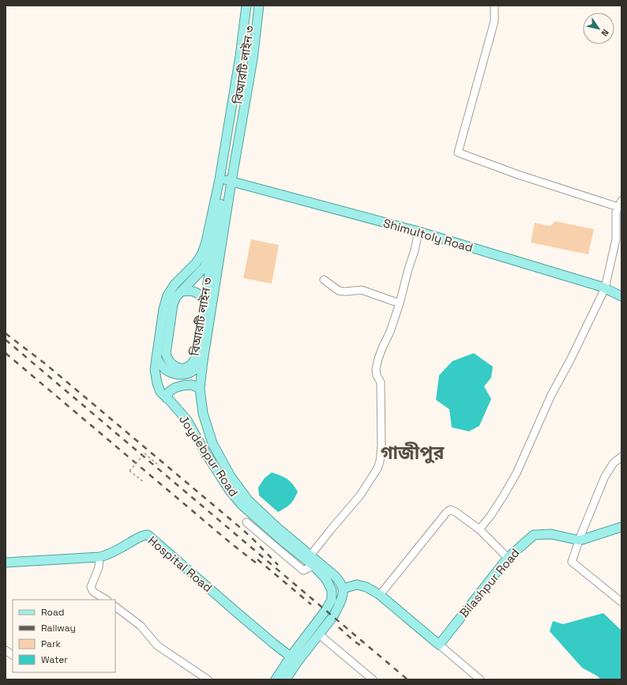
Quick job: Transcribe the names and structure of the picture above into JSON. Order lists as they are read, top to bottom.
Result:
{
  "streets": {
    "main road": [
      "বিআরটি লাইন ৩",
      "Shimultoly Road",
      "Joydebpur Road",
      "Hospital Road",
      "Bilashpur Road"
    ]
  },
  "crossings": [
    ["বিআরটি লাইন ৩", "Shimultoly Road"],
    ["বিআরটি লাইন ৩", "Joydebpur Road"],
    ["Shimultoly Road", "Joydebpur Road"],
    ["Joydebpur Road", "Hospital Road"]
  ],
  "districts": ["গাজীপুর"],
  "legend": [
    "Road",
    "Railway",
    "Park",
    "Water"
  ],
  "north": "bottom right"
}
